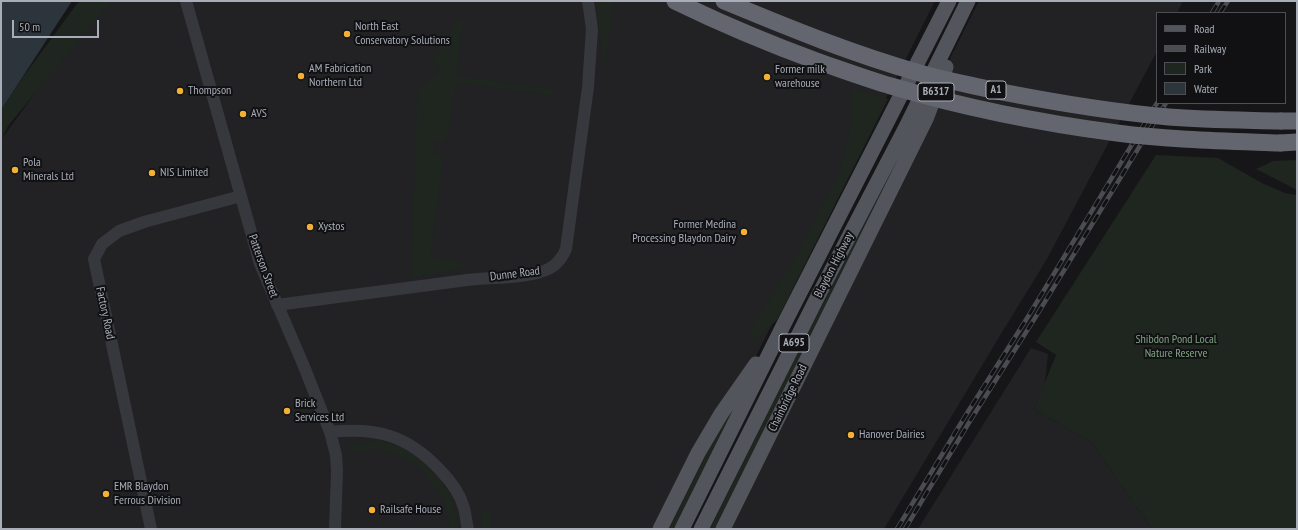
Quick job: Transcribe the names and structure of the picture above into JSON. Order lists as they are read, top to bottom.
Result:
{
  "streets": {
    "highway": ["A1"],
    "main road": [
      "B6317",
      "Blaydon Highway",
      "A695",
      "Chainbridge Road"
    ],
    "street": ["Patterson Street", "Dunne Road", "Factory Road"]
  },
  "crossings": [
    ["Blaydon Highway", "Chainbridge Road"],
    ["Patterson Street", "Dunne Road"],
    ["Patterson Street", "Factory Road"]
  ],
  "parks": ["Shibdon Pond Local Nature Reserve"],
  "places": [
    "North East Conservatory Solutions",
    "AM Fabrication Northern Ltd",
    "Former milk warehouse",
    "Thompson",
    "AVS",
    "Pola Minerals Ltd",
    "NIS Limited",
    "Xystos",
    "Former Medina Processing Blaydon Dairy",
    "Brick Services Ltd",
    "Hanover Dairies",
    "EMR Blaydon Ferrous Division",
    "Railsafe House"
  ],
  "legend": [
    "Road",
    "Railway",
    "Park",
    "Water"
  ],
  "scale_bar": "50 m"
}
